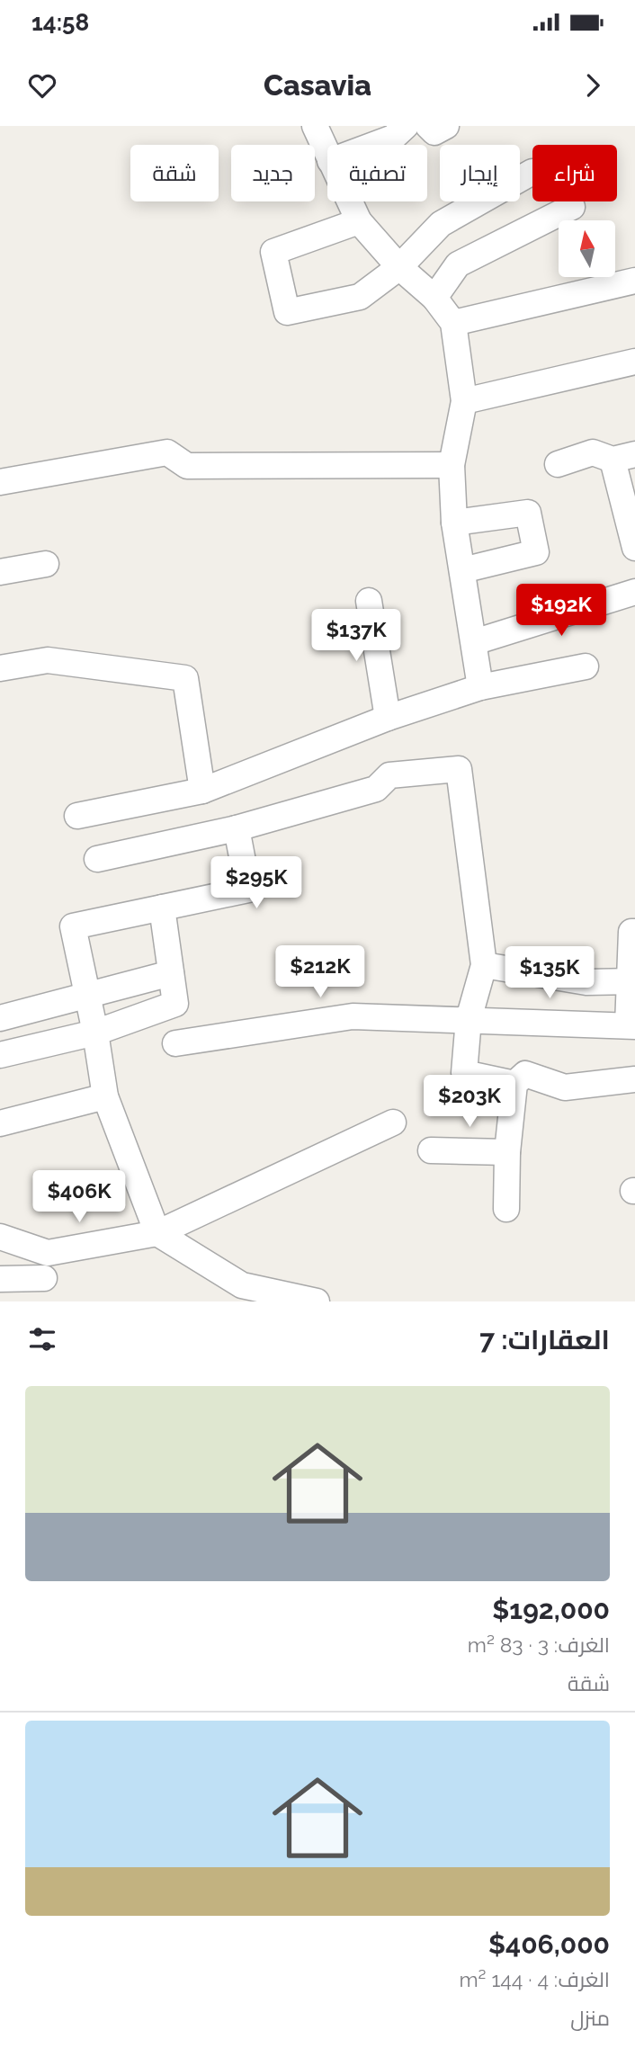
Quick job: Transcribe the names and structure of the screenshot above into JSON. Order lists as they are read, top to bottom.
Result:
{
  "north": "top",
  "page": {
    "status": "14:58",
    "header": "Casavia",
    "chip": [
      "شراء",
      "إيجار",
      "تصفية",
      "جديد",
      "شقة"
    ],
    "price": [
      "$192K",
      "$137K",
      "$295K",
      "$212K",
      "$135K",
      "$203K",
      "$406K"
    ],
    "heading": "العقارات: 7",
    "list": [
      {
        "name": "$192,000",
        "note": "الغرف: 3 · 83 m² · شقة"
      },
      {
        "name": "$406,000",
        "note": "الغرف: 4 · 144 m² · منزل"
      }
    ]
  }
}
